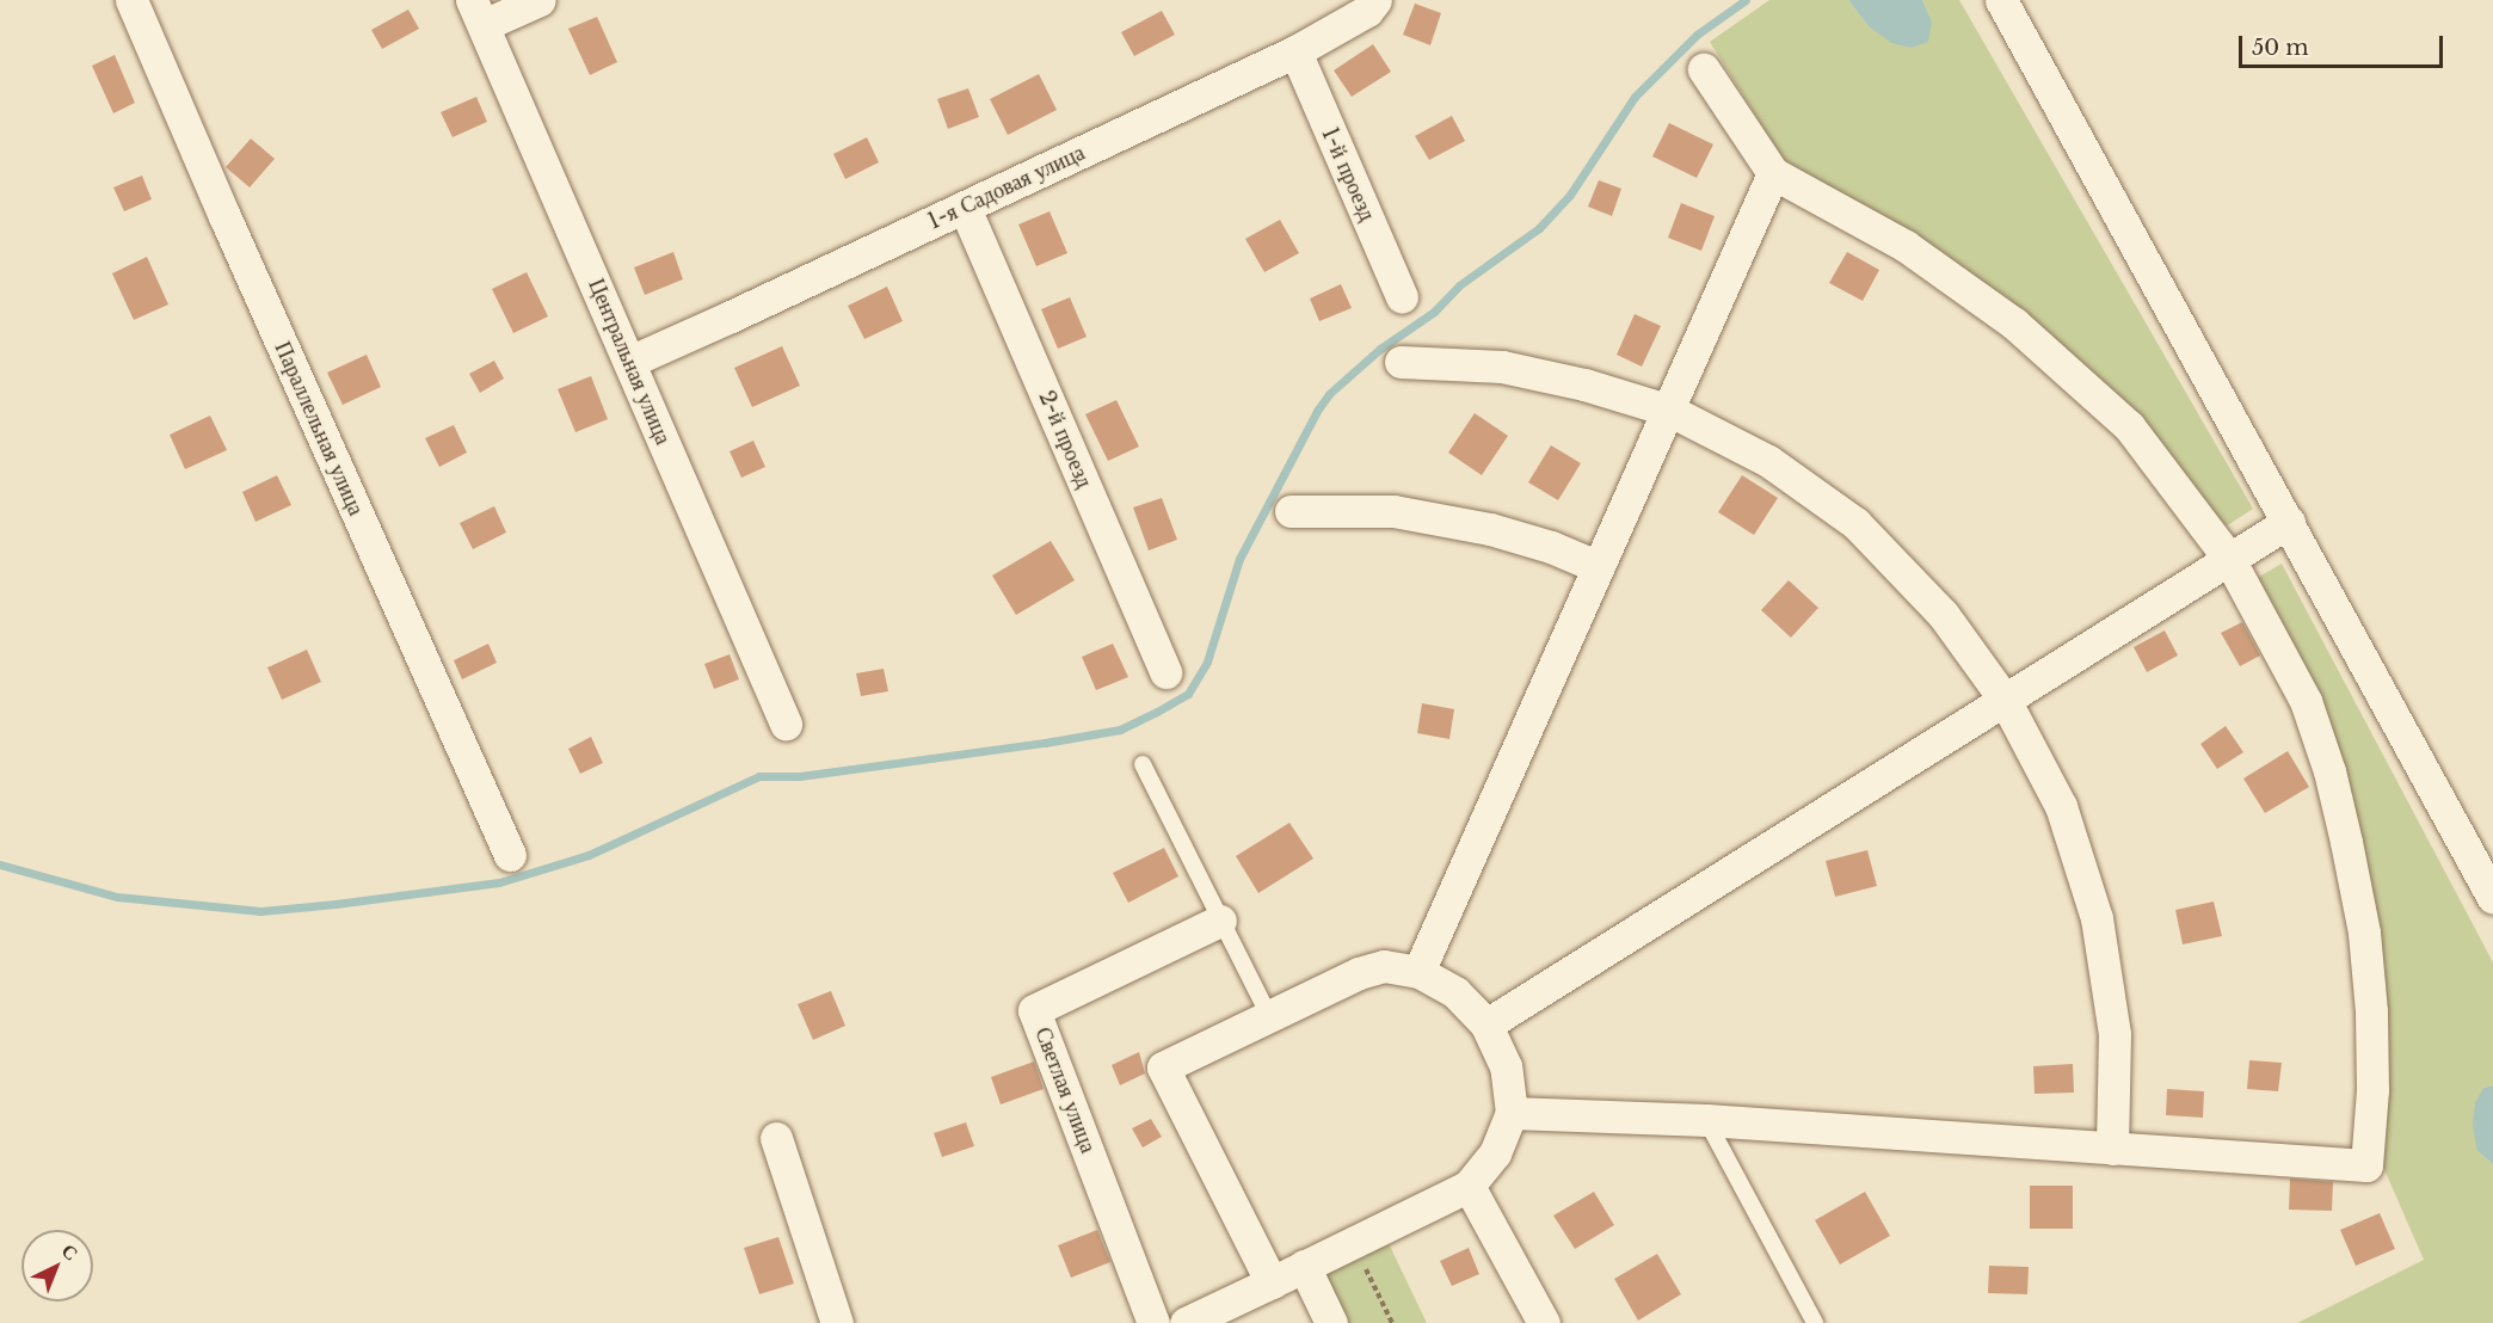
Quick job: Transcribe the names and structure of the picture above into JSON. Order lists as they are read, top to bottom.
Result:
{
  "streets": {
    "street": [
      "1-й проезд",
      "1-я Садовая улица",
      "Центральная улица",
      "Параллельная улица",
      "2-й проезд",
      "Светлая улица"
    ]
  },
  "crossings": [
    ["1-й проезд", "1-я Садовая улица"],
    ["1-я Садовая улица", "Центральная улица"],
    ["1-я Садовая улица", "2-й проезд"]
  ],
  "scale_bar": "50 m",
  "north": "top right"
}
